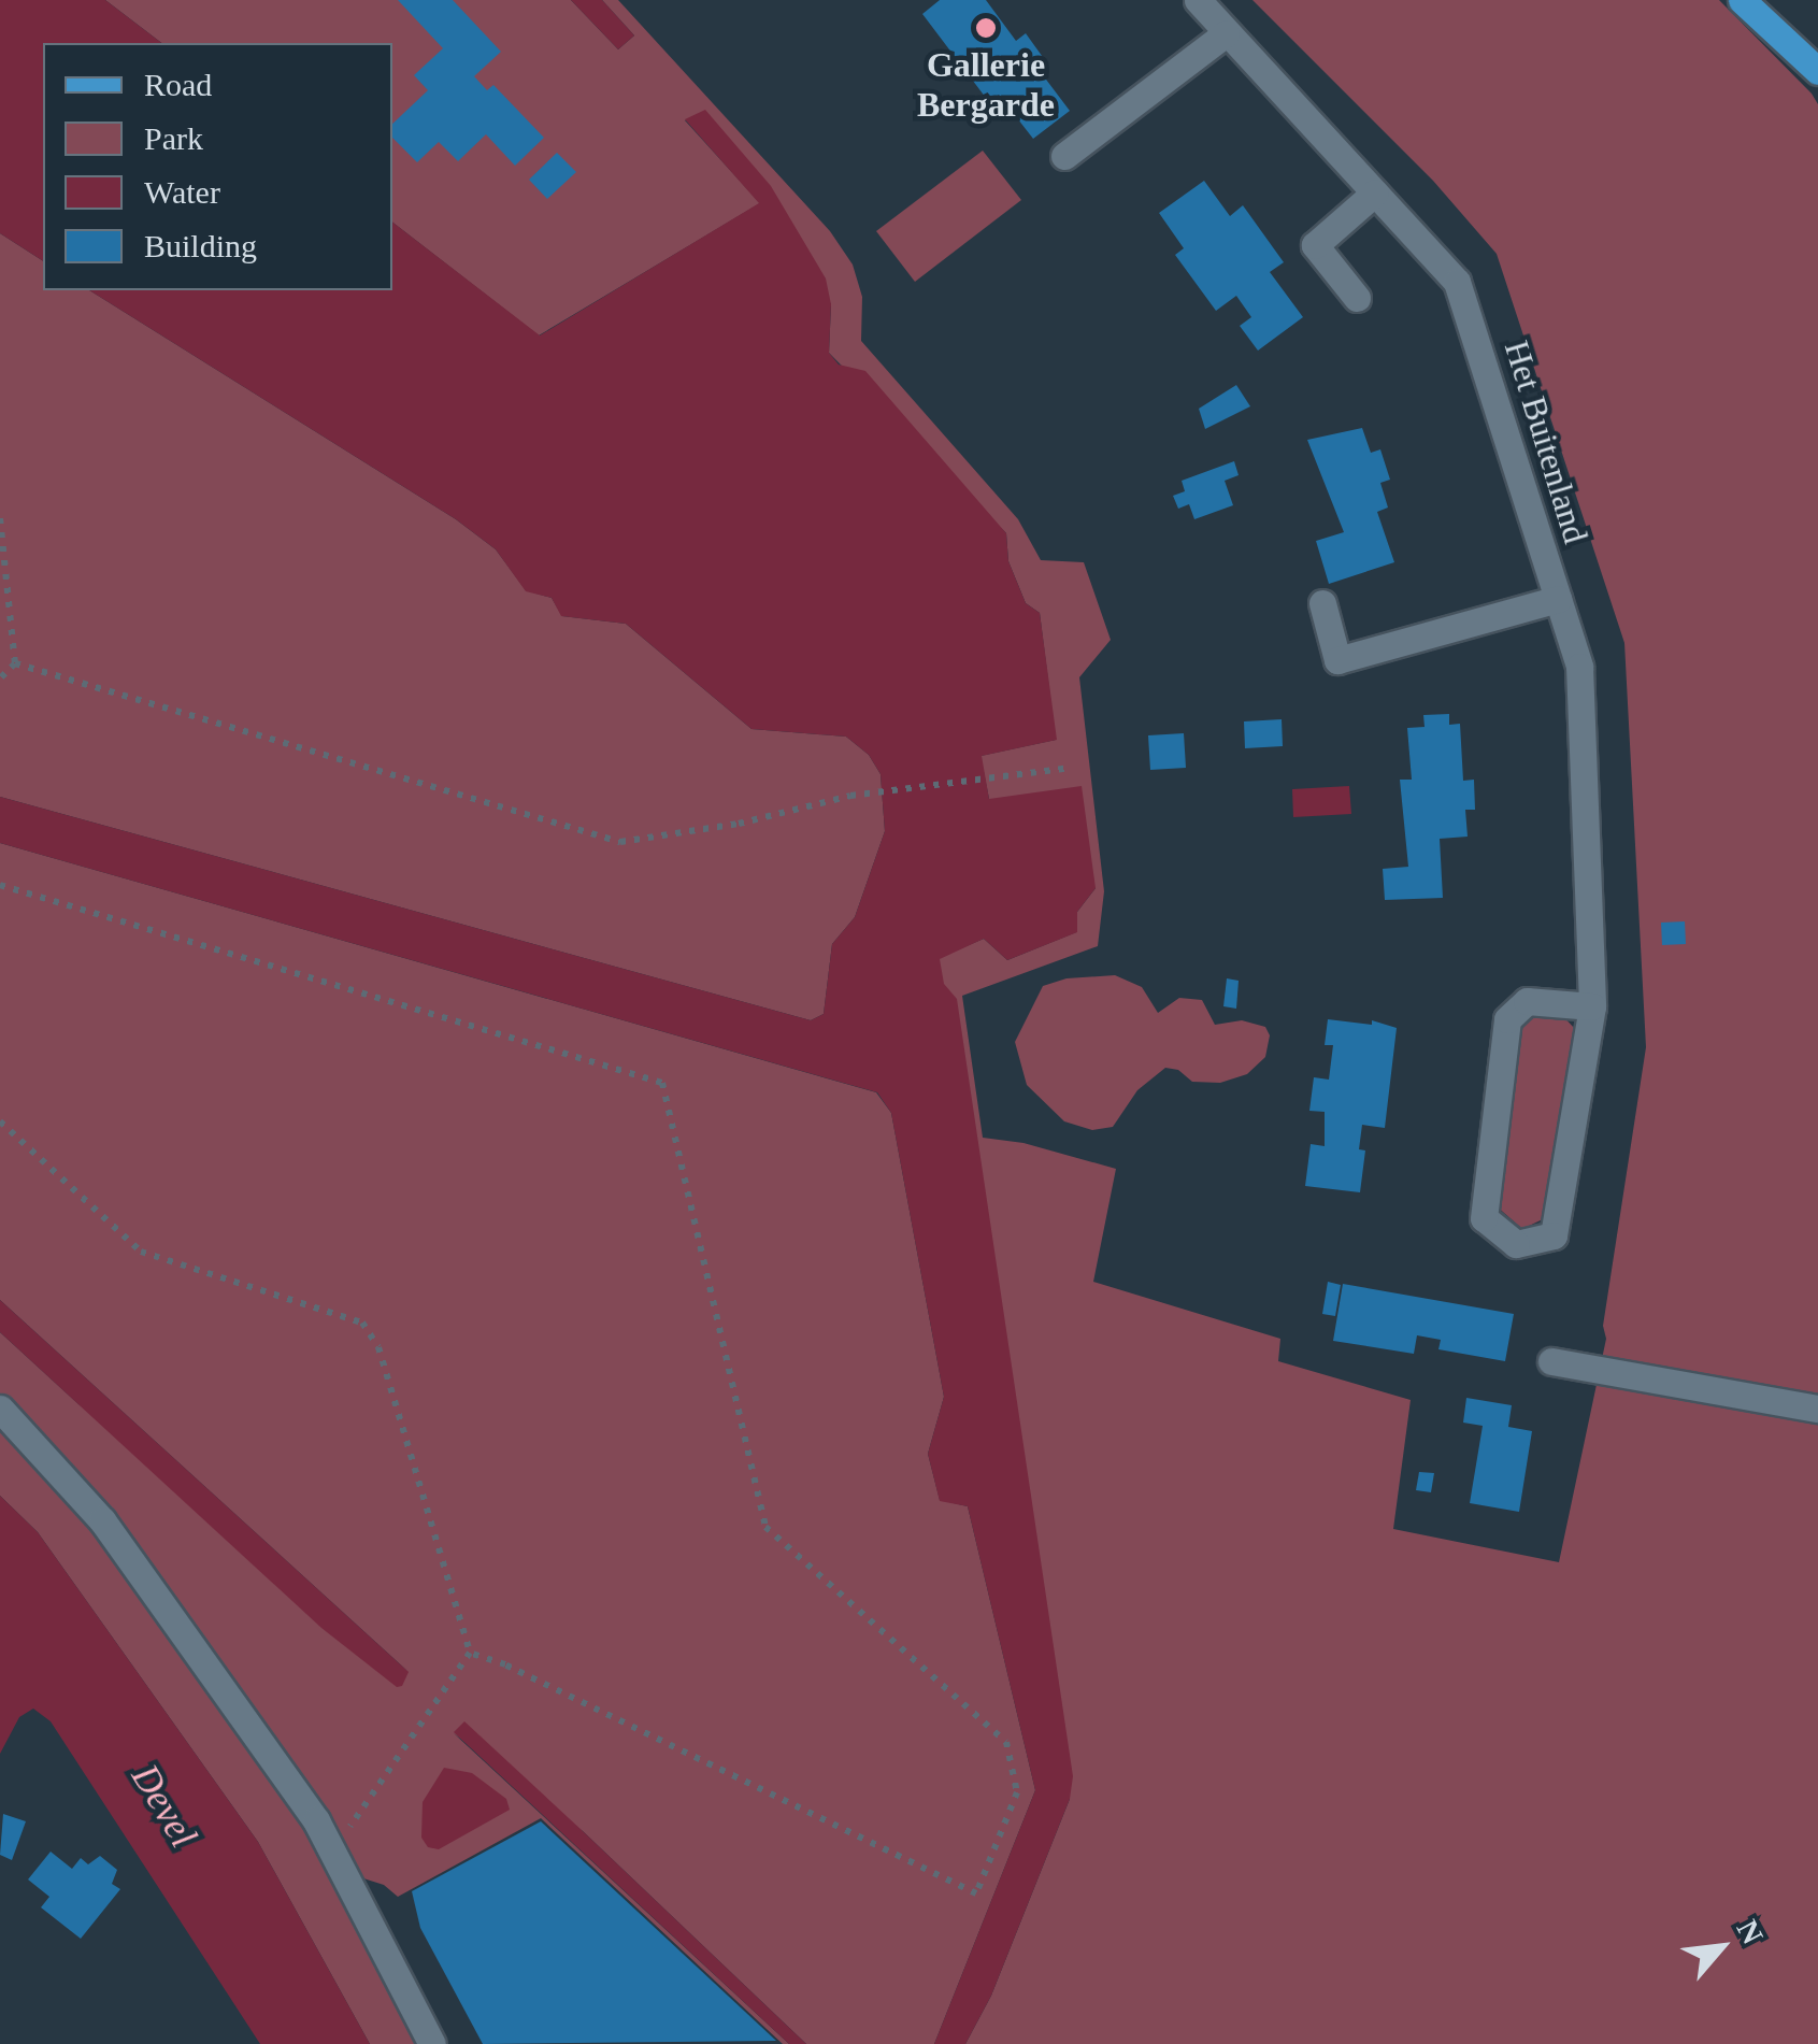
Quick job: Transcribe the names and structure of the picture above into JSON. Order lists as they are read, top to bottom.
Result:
{
  "streets": {
    "street": ["Het Buitenland"]
  },
  "water": ["Devel"],
  "places": ["Gallerie Bergarde"],
  "legend": [
    "Road",
    "Park",
    "Water",
    "Building"
  ],
  "north": "top right"
}
